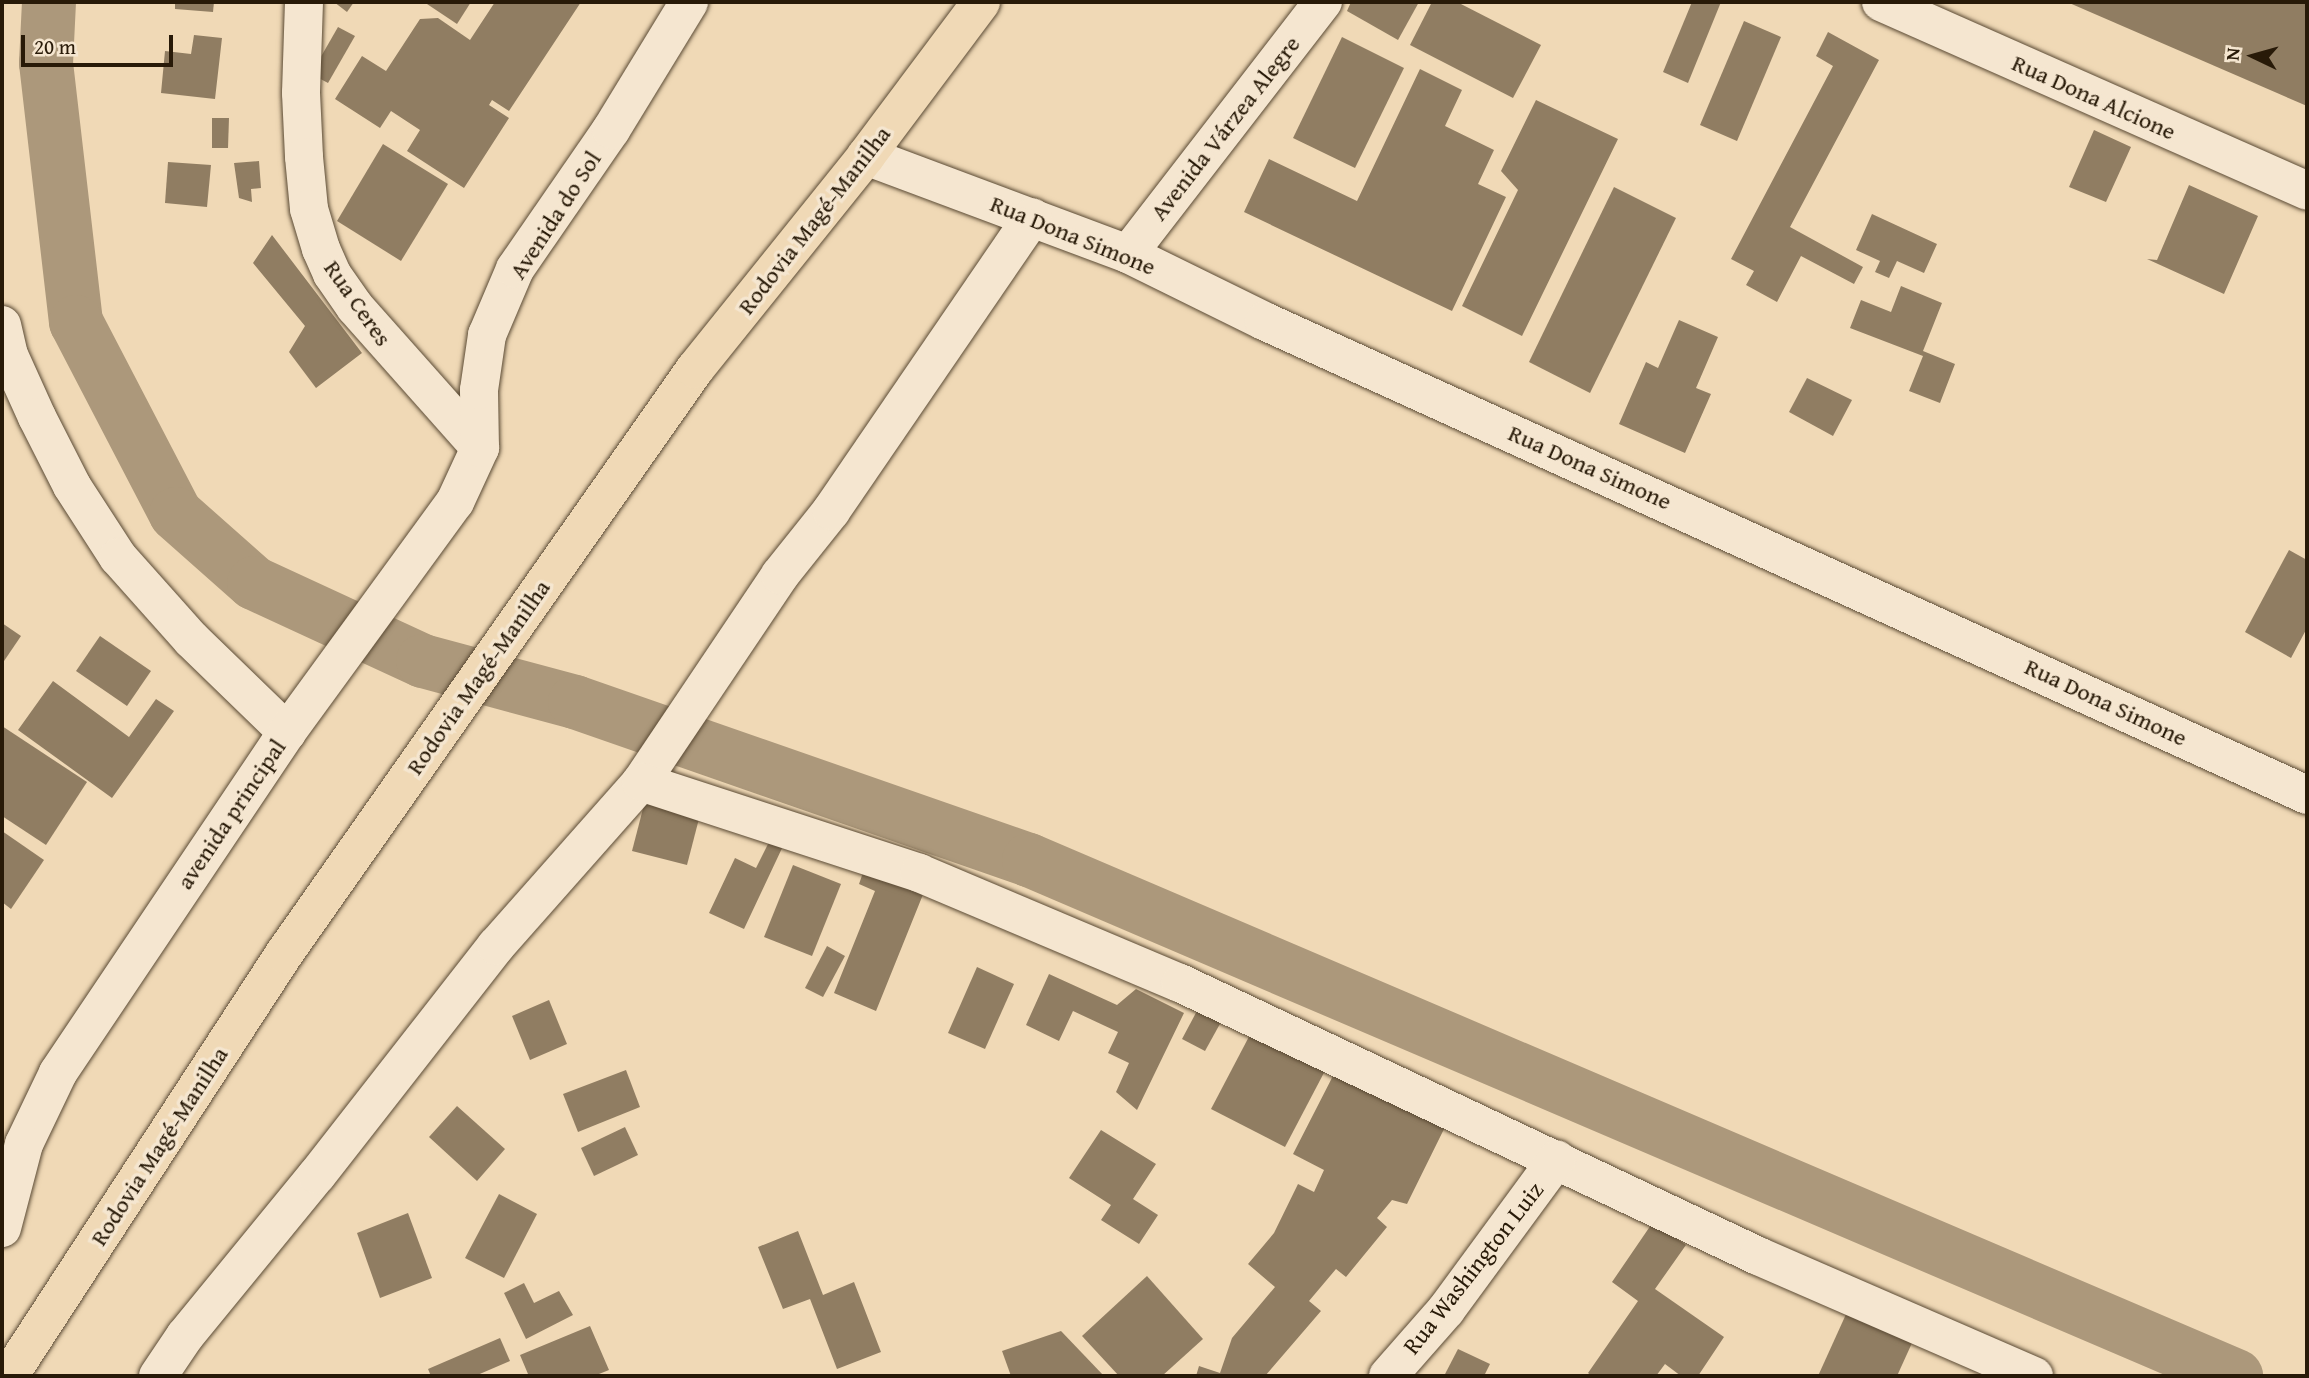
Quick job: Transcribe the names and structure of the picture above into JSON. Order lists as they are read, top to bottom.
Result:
{
  "streets": {
    "highway": ["Rodovia Magé-Manilha"],
    "street": [
      "Rua Dona Alcione",
      "Avenida Várzea Alegre",
      "Avenida do Sol",
      "Rua Dona Simone",
      "Rua Ceres",
      "avenida principal",
      "Rua Washington Luiz"
    ]
  },
  "crossings": [
    ["Avenida Várzea Alegre", "Rua Dona Simone"],
    ["Avenida do Sol", "Rua Ceres"],
    ["Rodovia Magé-Manilha", "Rua Dona Simone"]
  ],
  "scale_bar": "20 m",
  "north": "left"
}
